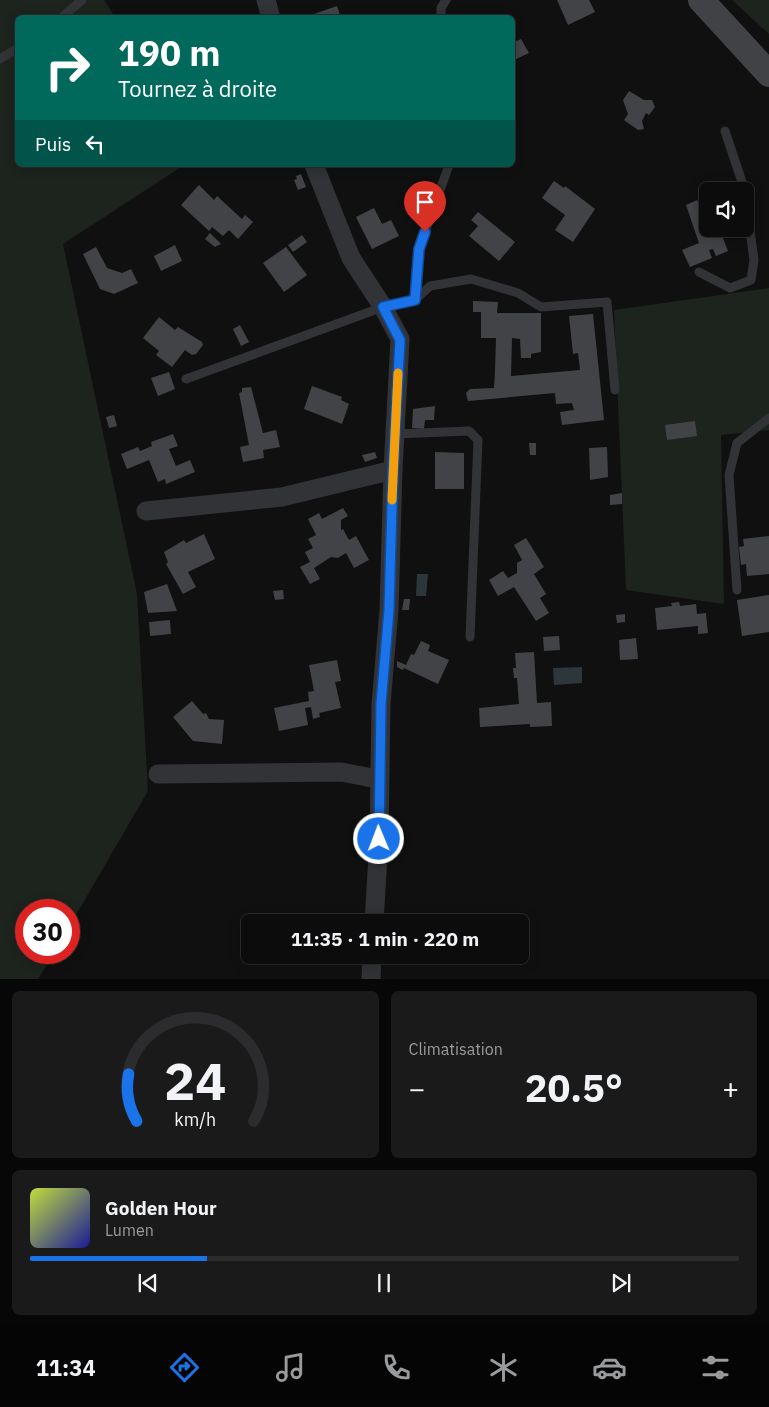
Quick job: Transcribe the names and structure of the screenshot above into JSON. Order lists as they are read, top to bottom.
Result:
{
  "page": {
    "turn": ["190 m", "Tournez à droite"],
    "then": "Puis",
    "limit": "30",
    "trip": "11:35 · 1 min · 220 m",
    "tile": "Climatisation",
    "heat": ["−", "20.5°", "+"],
    "song": ["Golden Hour", "Lumen"],
    "tabs": "11:34",
    "gauge": ["24", "km/h"]
  }
}
